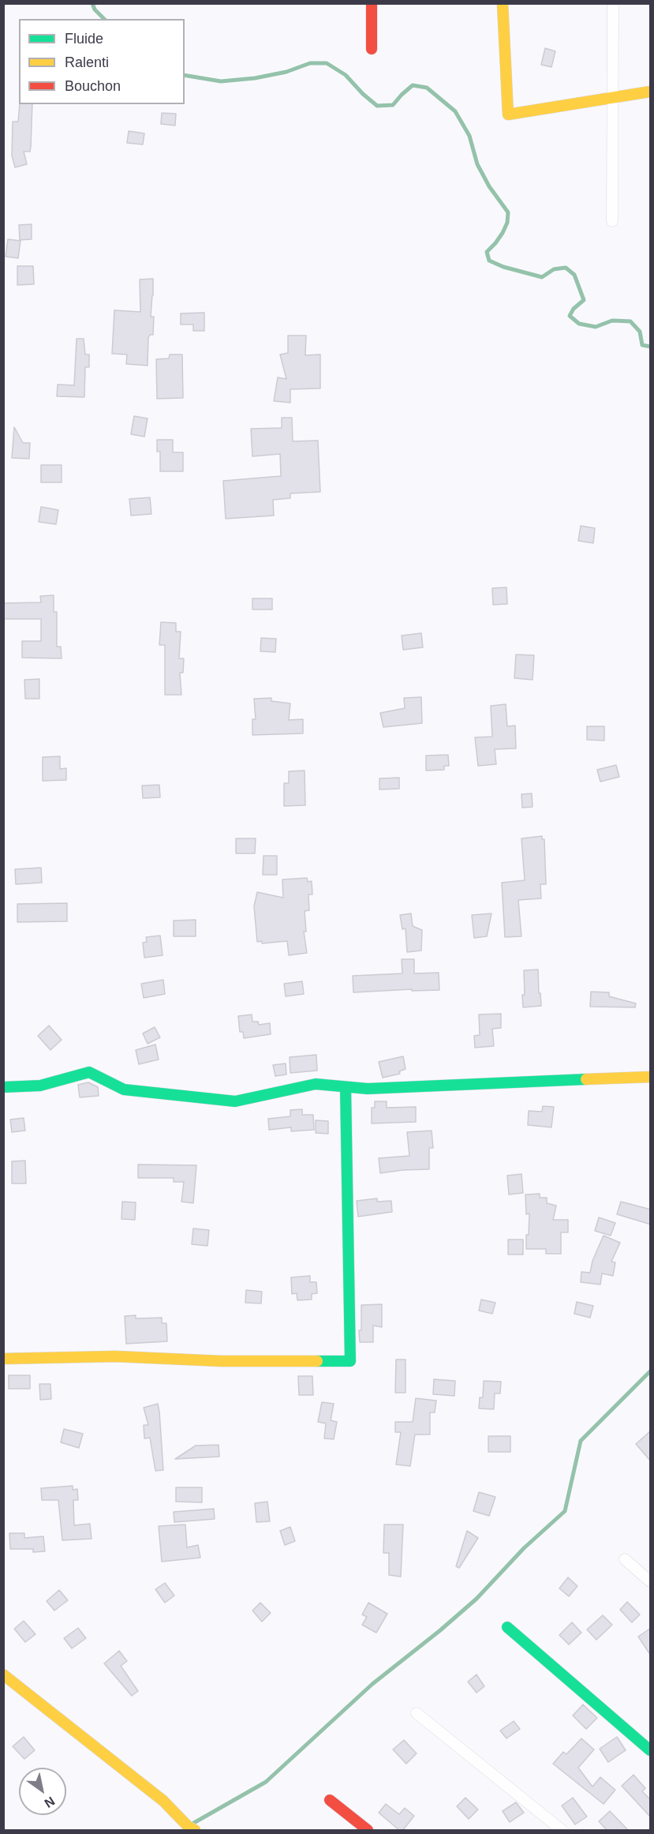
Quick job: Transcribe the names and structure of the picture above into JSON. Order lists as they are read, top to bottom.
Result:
{
  "legend": ["Fluide", "Ralenti", "Bouchon"],
  "north": "bottom right"
}
